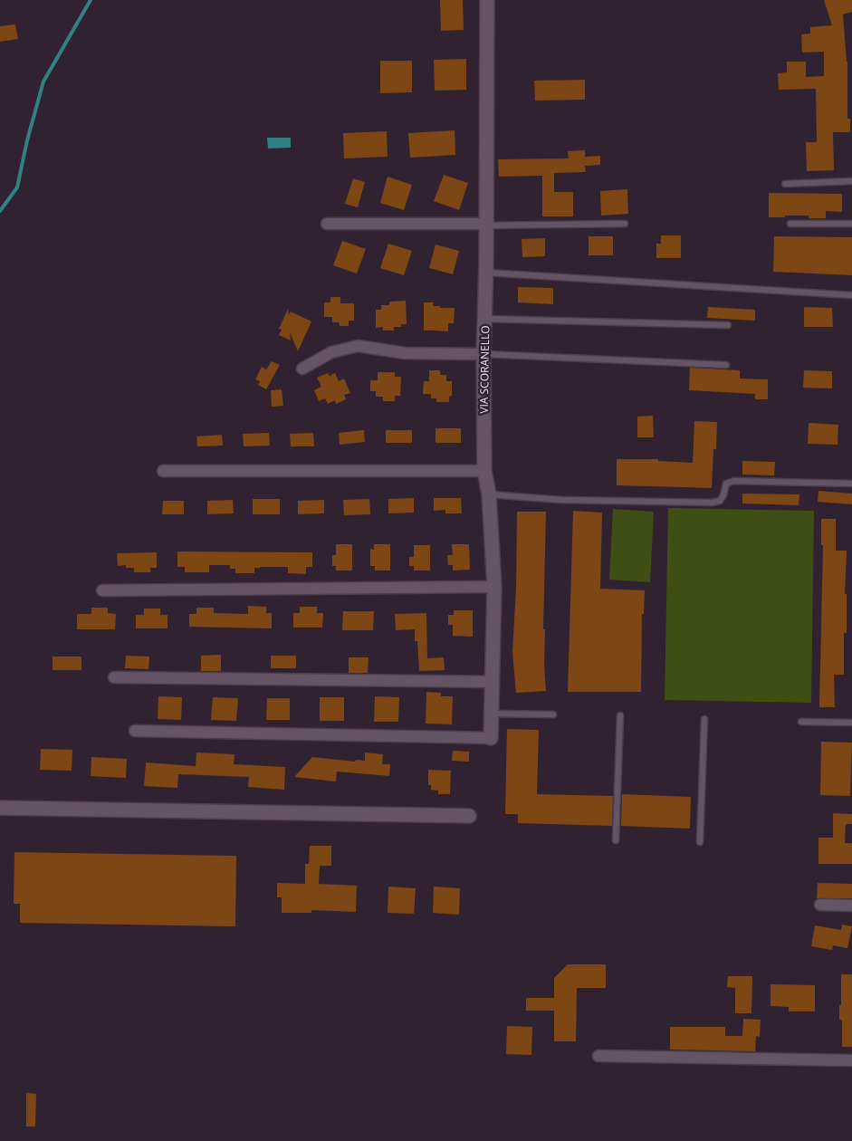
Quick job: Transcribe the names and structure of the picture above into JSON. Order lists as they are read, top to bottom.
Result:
{
  "streets": {
    "street": ["VIA SCORANELLO"]
  }
}
